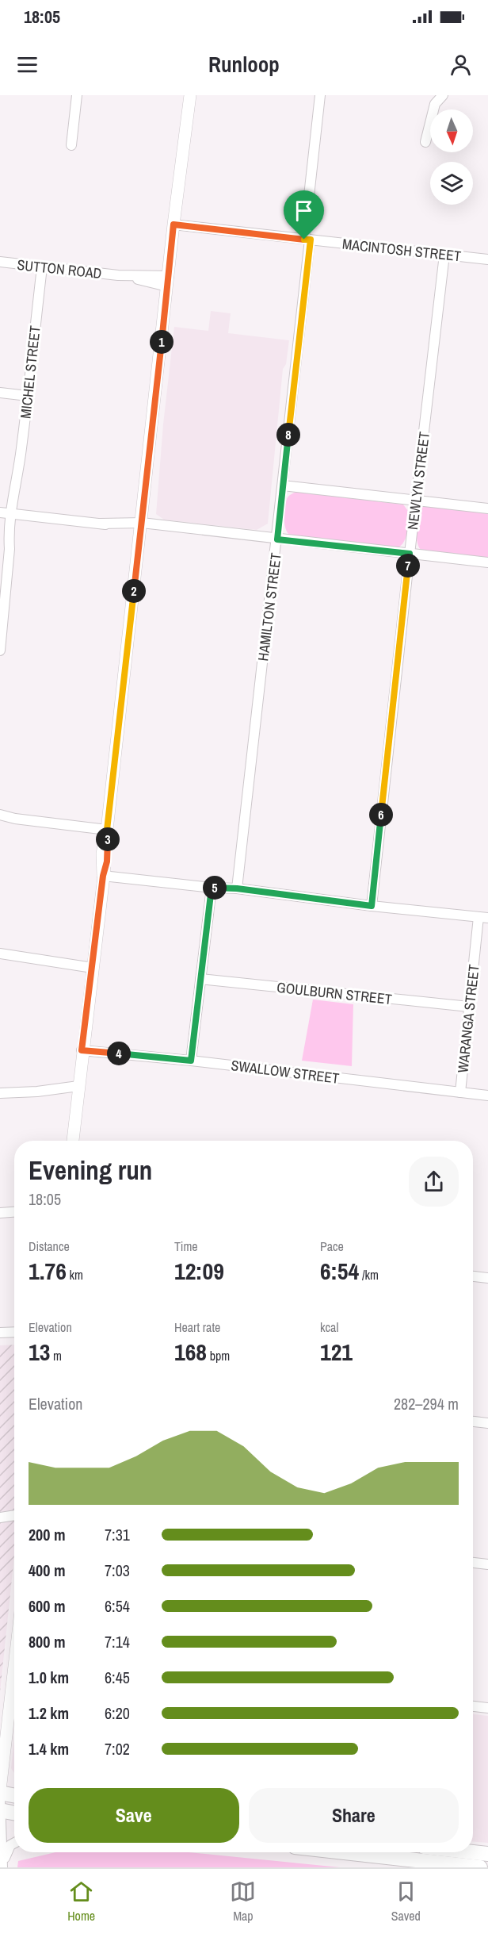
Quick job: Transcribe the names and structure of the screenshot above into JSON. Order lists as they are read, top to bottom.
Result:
{
  "streets": {
    "street": [
      "MACINTOSH STREET",
      "SUTTON ROAD",
      "MICHEL STREET",
      "NEWLYN STREET",
      "HAMILTON STREET",
      "GOULBURN STREET",
      "WARANGA STREET",
      "SWALLOW STREET"
    ]
  },
  "crossings": [
    ["MACINTOSH STREET", "NEWLYN STREET"],
    ["MACINTOSH STREET", "HAMILTON STREET"],
    ["SUTTON ROAD", "MICHEL STREET"],
    ["GOULBURN STREET", "WARANGA STREET"],
    ["WARANGA STREET", "SWALLOW STREET"]
  ],
  "north": "bottom",
  "page": {
    "status": "18:05",
    "header": "Runloop",
    "pins": [
      "1",
      "8",
      "7",
      "2",
      "6",
      "3",
      "5",
      "4"
    ],
    "heading": ["Evening run", "18:05"],
    "stats": [
      ["Distance", "1.76 km"],
      ["Time", "12:09"],
      ["Pace", "6:54 /km"],
      ["Elevation", "13 m"],
      ["Heart rate", "168 bpm"],
      ["kcal", "121"]
    ],
    "chart": ["Elevation", "282–294 m"],
    "list": [
      {
        "name": "200 m",
        "note": "7:31"
      },
      {
        "name": "400 m",
        "note": "7:03"
      },
      {
        "name": "600 m",
        "note": "6:54"
      },
      {
        "name": "800 m",
        "note": "7:14"
      },
      {
        "name": "1.0 km",
        "note": "6:45"
      },
      {
        "name": "1.2 km",
        "note": "6:20"
      },
      {
        "name": "1.4 km",
        "note": "7:02"
      }
    ],
    "buttons": ["Save", "Share"],
    "tabs": ["Home", "Map", "Saved"]
  }
}
